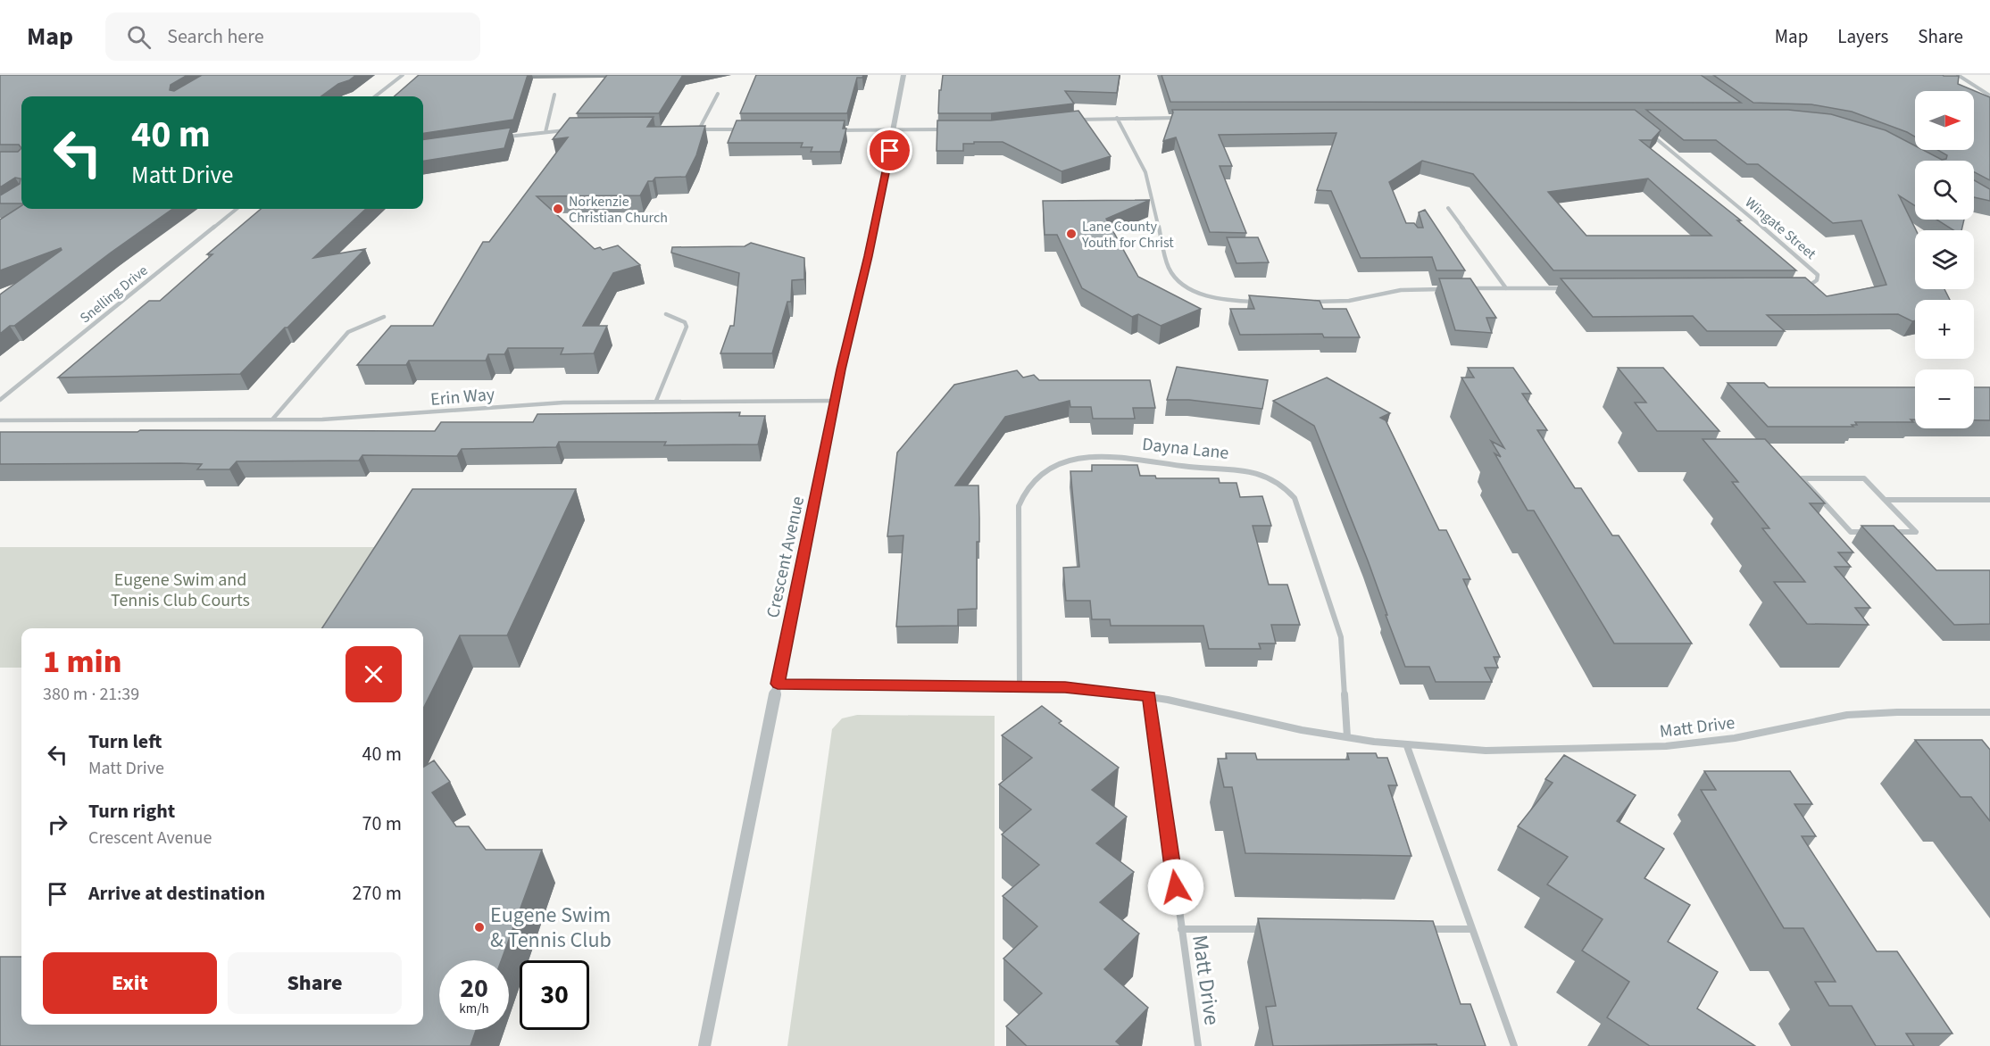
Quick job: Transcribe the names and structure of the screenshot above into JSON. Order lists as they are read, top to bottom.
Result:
{
  "streets": {
    "street": [
      "Wingate Street",
      "Snelling Drive",
      "Erin Way",
      "Dayna Lane",
      "Crescent Avenue",
      "Matt Drive"
    ]
  },
  "crossings": [
    ["Erin Way", "Crescent Avenue"],
    ["Dayna Lane", "Matt Drive"],
    ["Crescent Avenue", "Matt Drive"]
  ],
  "parks": ["Eugene Swim and Tennis Club Courts"],
  "places": ["Norkenzie Christian Church", "Lane County Youth for Christ", "Eugene Swim & Tennis Club"],
  "north": "right",
  "page": {
    "header": "Map",
    "search": "Search here",
    "nav": ["Map", "Layers", "Share"],
    "map_buttons": ["+", "−"],
    "turn": ["40 m", "Matt Drive"],
    "heading": ["1 min", "380 m · 21:39"],
    "list": [
      {
        "name": "Turn left",
        "note": "Matt Drive",
        "value": "40 m"
      },
      {
        "name": "Turn right",
        "note": "Crescent Avenue",
        "value": "70 m"
      },
      {
        "name": "Arrive at destination",
        "value": "270 m"
      }
    ],
    "buttons": ["Exit", "Share"],
    "speed": "20 km/h",
    "limit": "30"
  }
}
